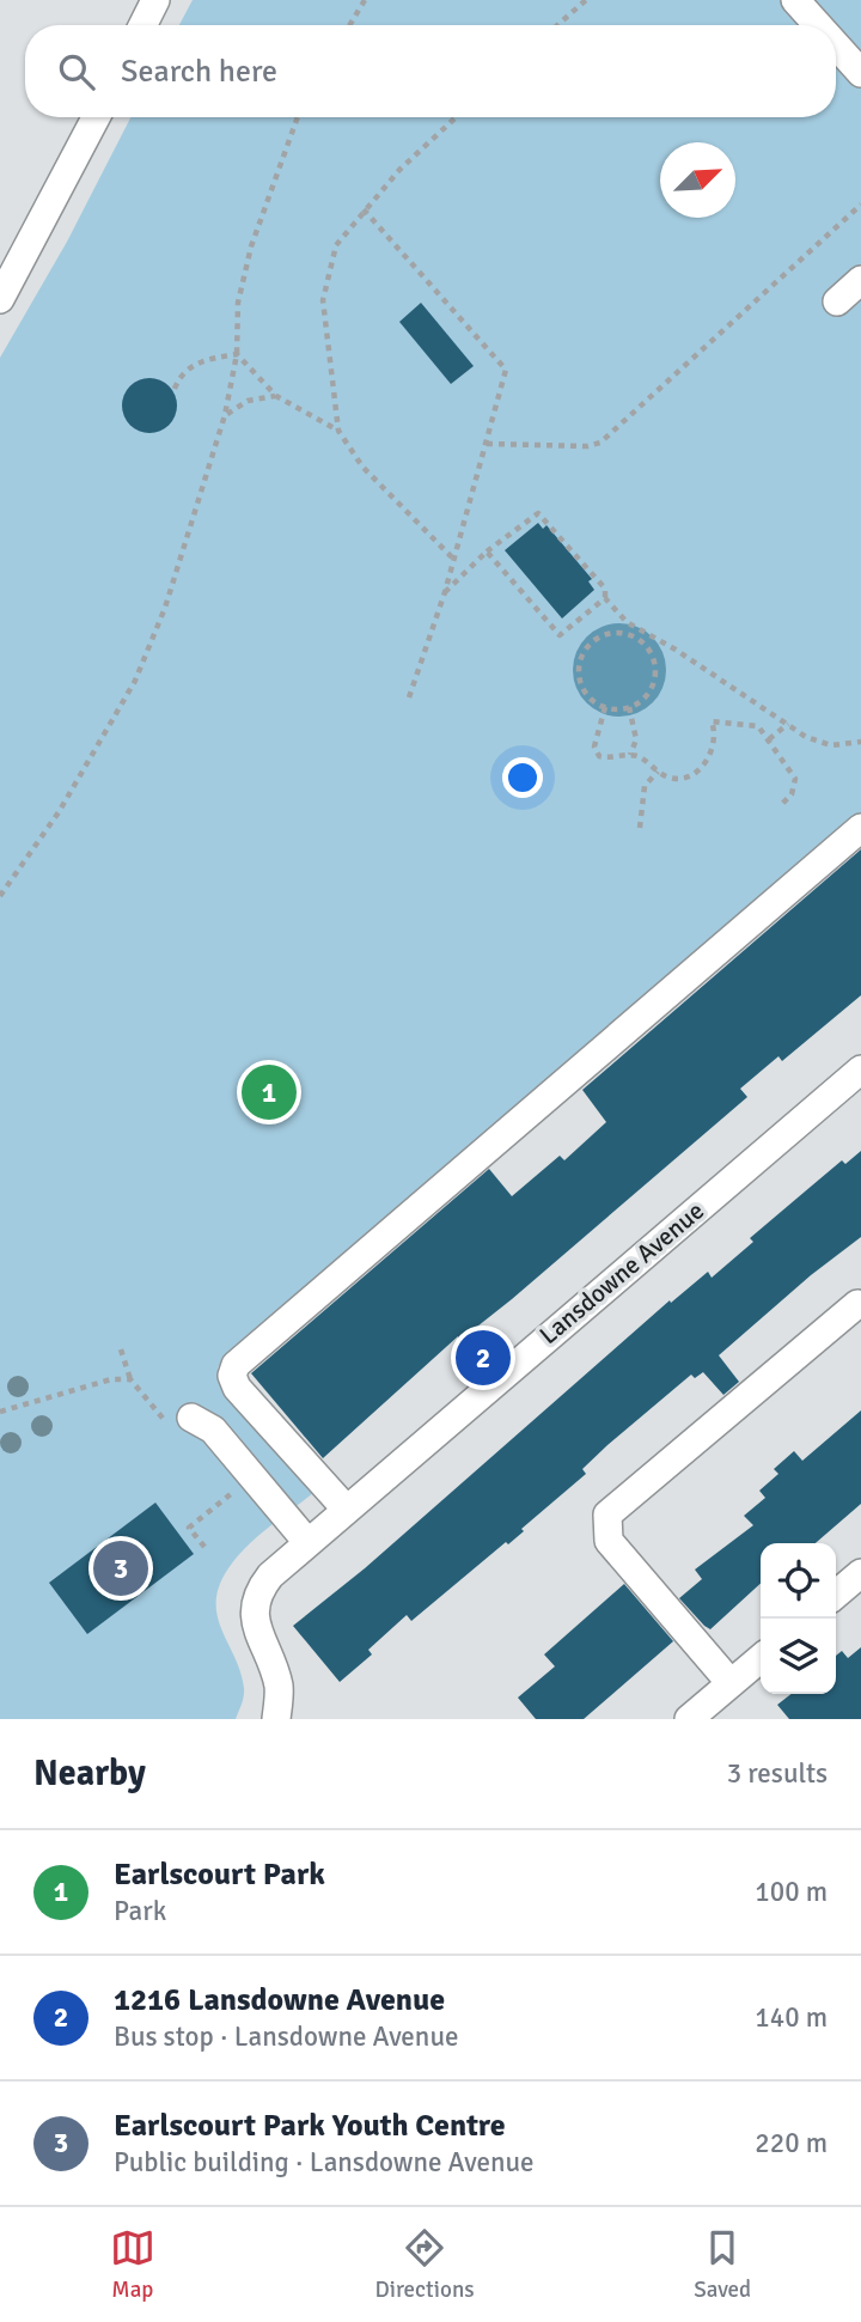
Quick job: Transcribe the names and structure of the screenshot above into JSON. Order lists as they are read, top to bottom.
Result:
{
  "streets": {
    "street": ["Lansdowne Avenue"]
  },
  "north": "top right",
  "page": {
    "search": "Search here",
    "pins": ["1", "2", "3"],
    "heading": ["Nearby", "3 results"],
    "list": [
      {
        "mark": "1",
        "name": "Earlscourt Park",
        "note": "Park",
        "value": "100 m"
      },
      {
        "mark": "2",
        "name": "1216 Lansdowne Avenue",
        "note": "Bus stop · Lansdowne Avenue",
        "value": "140 m"
      },
      {
        "mark": "3",
        "name": "Earlscourt Park Youth Centre",
        "note": "Public building · Lansdowne Avenue",
        "value": "220 m"
      }
    ],
    "nav": ["Map", "Directions", "Saved"]
  }
}
